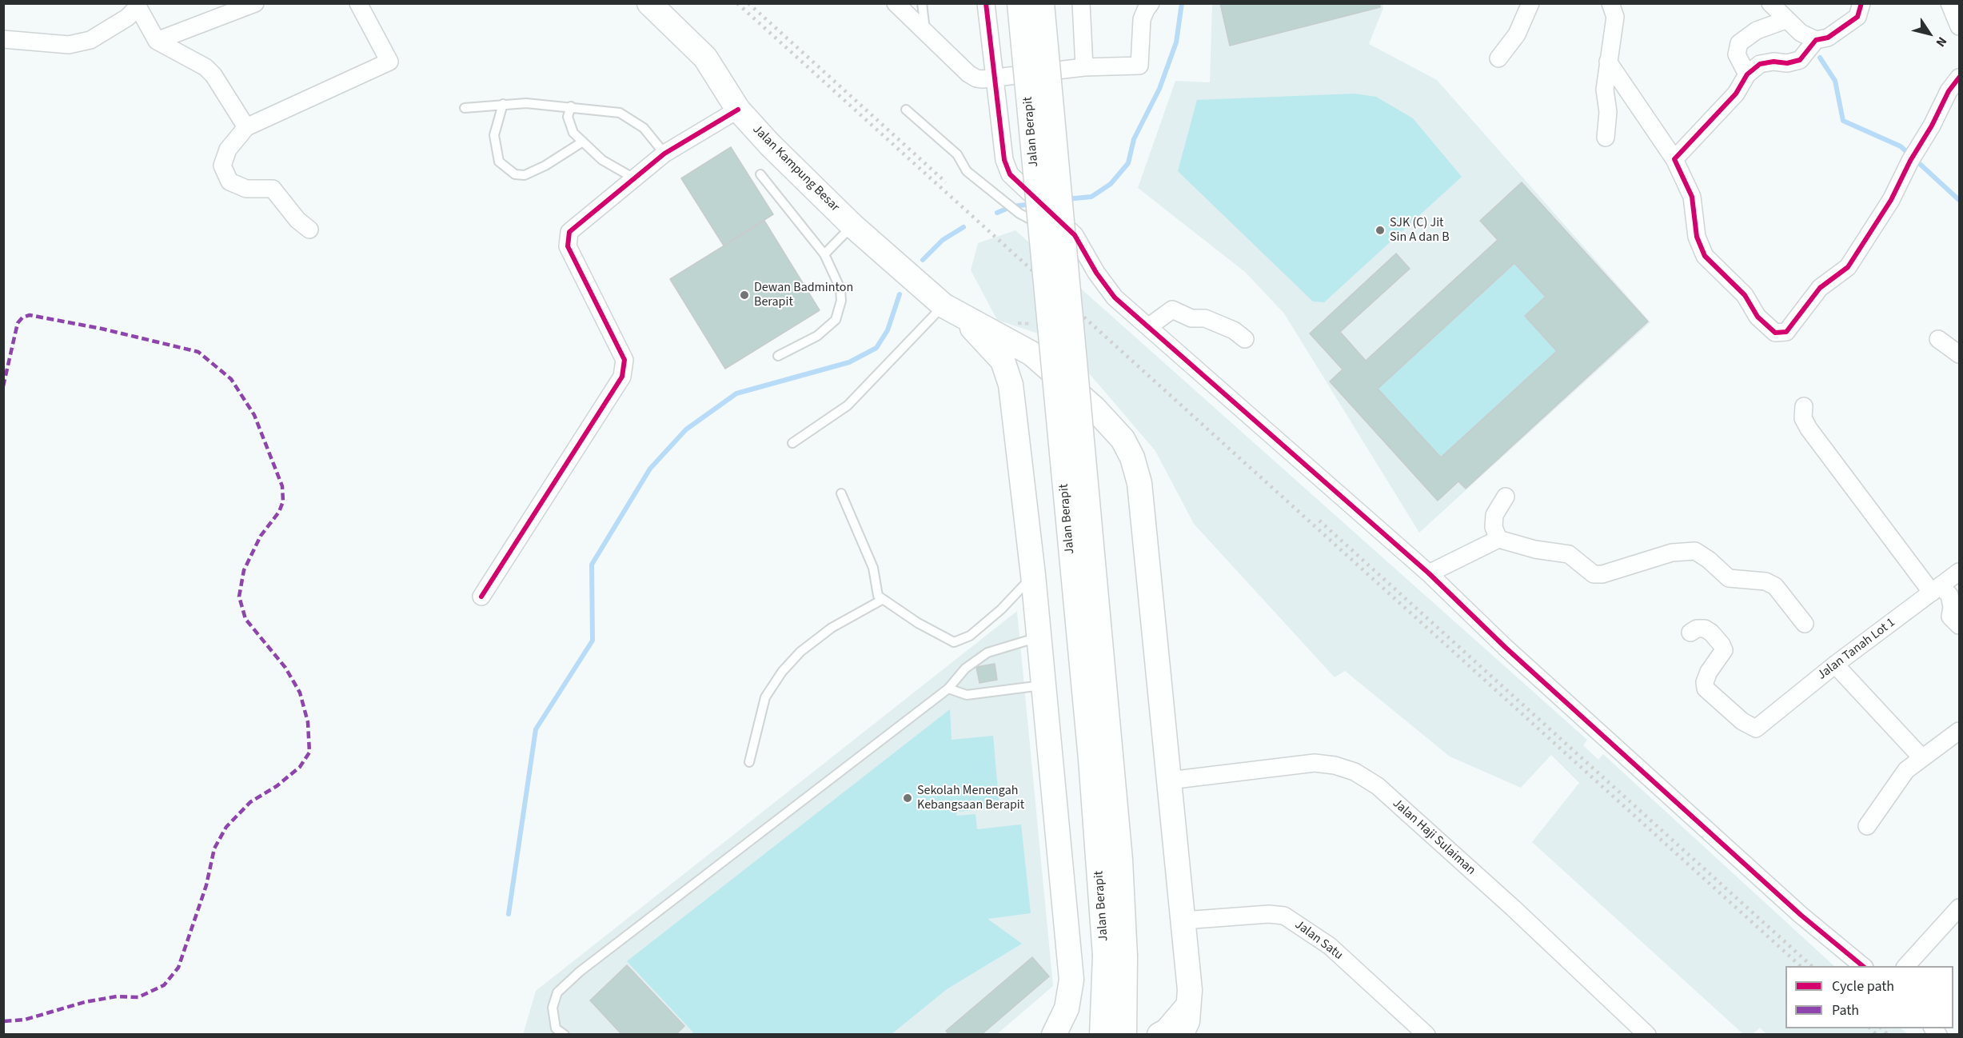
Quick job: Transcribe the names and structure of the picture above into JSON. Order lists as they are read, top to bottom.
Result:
{
  "streets": {
    "main road": ["Jalan Berapit", "Jalan Kampung Besar"],
    "street": ["Jalan Tanah Lot 1", "Jalan Haji Sulaiman", "Jalan Satu"]
  },
  "places": ["SJK (C) Jit Sin A dan B", "Dewan Badminton Berapit", "Sekolah Menengah Kebangsaan Berapit"],
  "legend": ["Cycle path", "Path"],
  "north": "bottom right"
}
